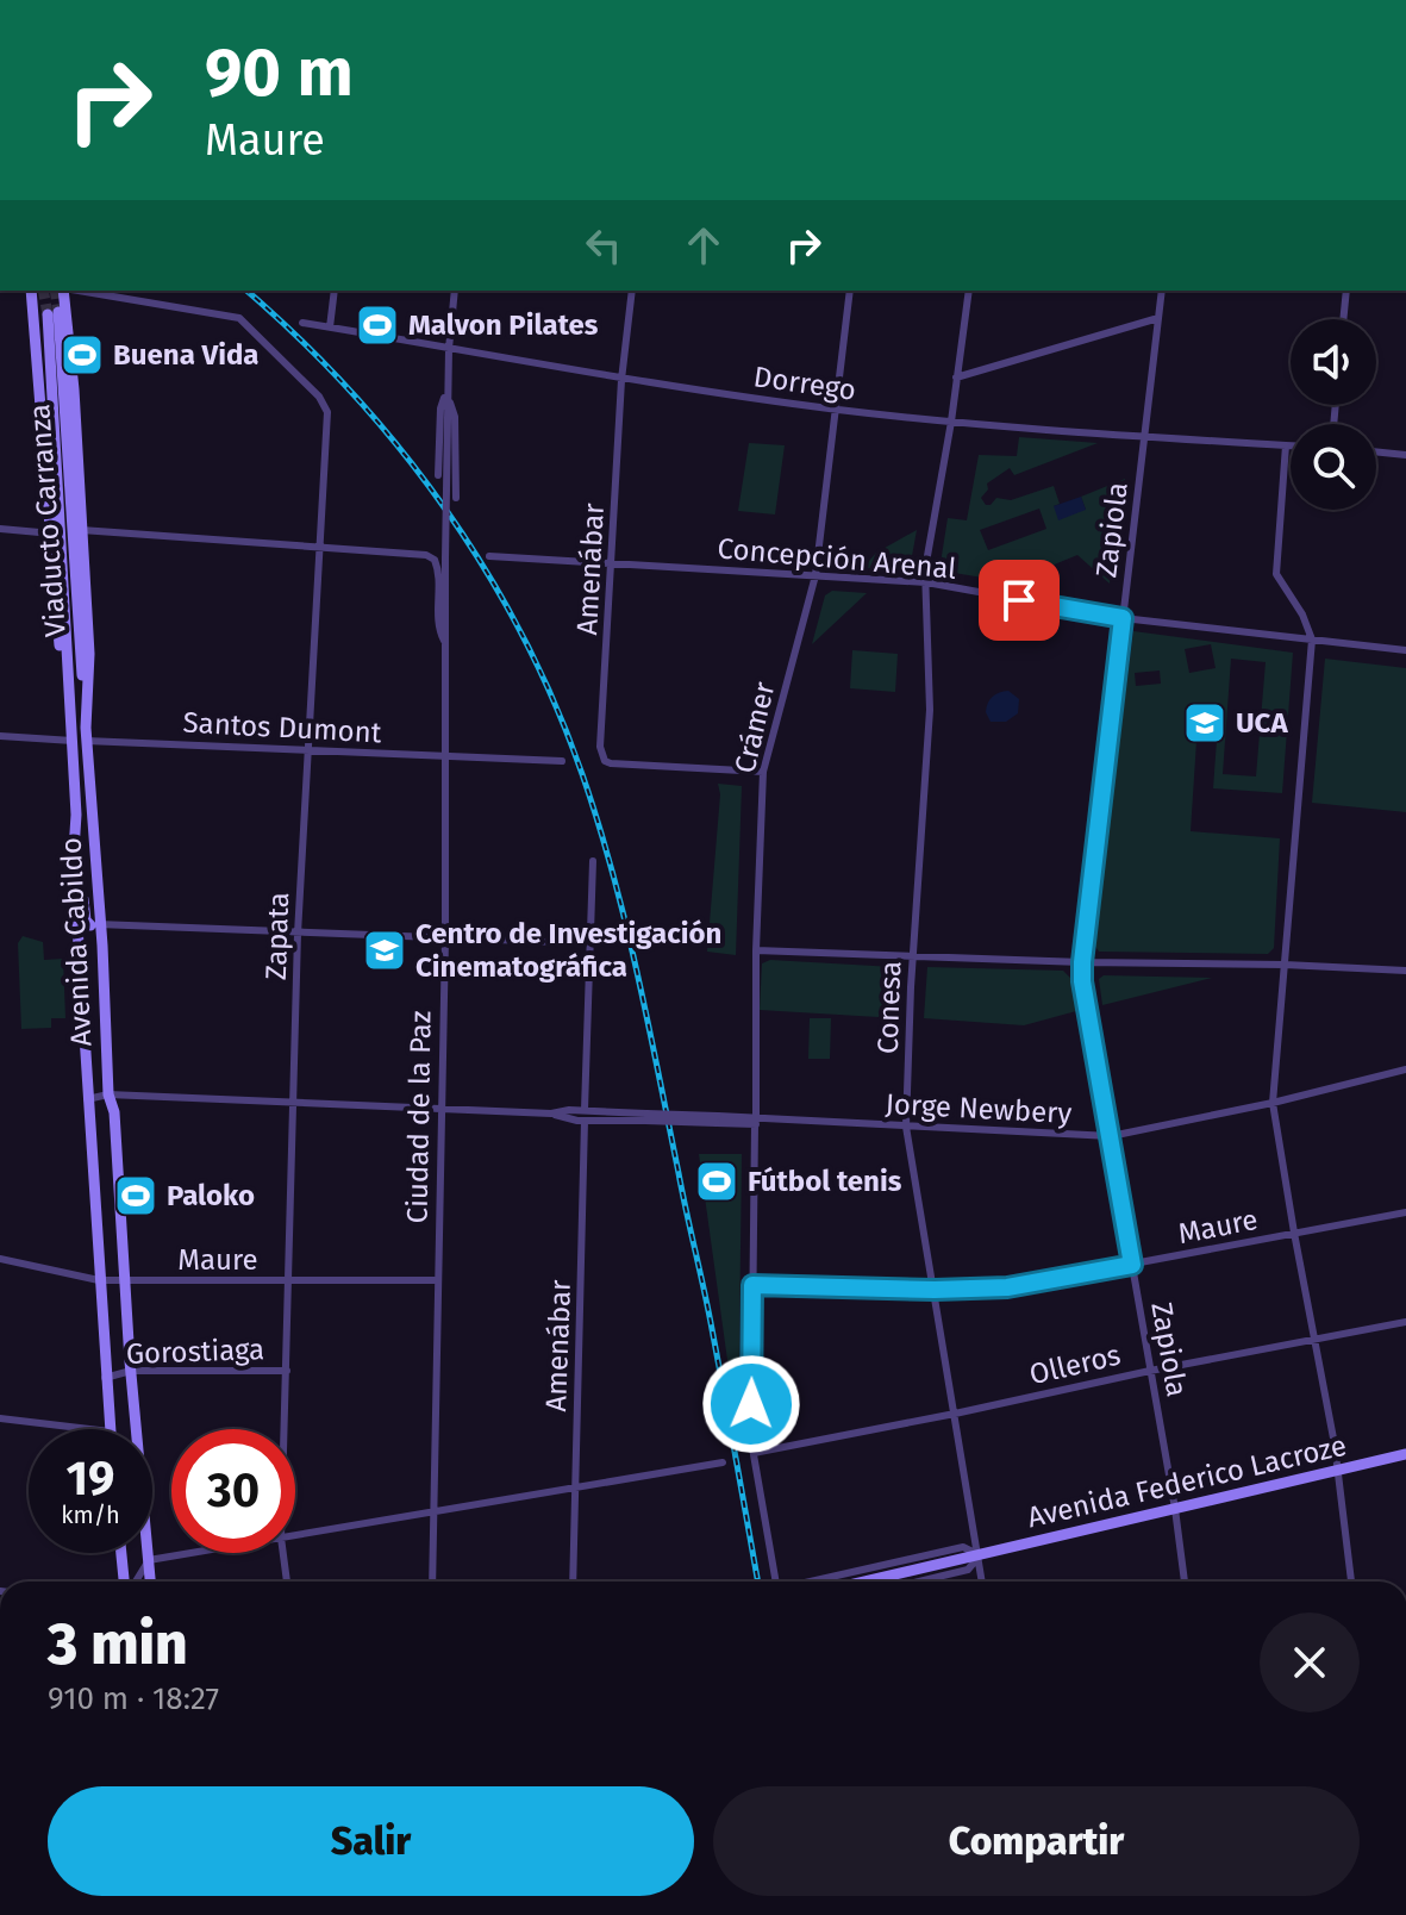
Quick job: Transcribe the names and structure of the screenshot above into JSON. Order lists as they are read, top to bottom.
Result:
{
  "streets": {
    "main road": ["Viaducto Carranza", "Avenida Cabildo", "Avenida Federico Lacroze"],
    "street": [
      "Dorrego",
      "Zapiola",
      "Concepción Arenal",
      "Amenábar",
      "Santos Dumont",
      "Crámer",
      "Zapata",
      "Conesa",
      "Jorge Newbery",
      "Ciudad de la Paz",
      "Maure",
      "Gorostiaga",
      "Olleros"
    ]
  },
  "crossings": [
    ["Dorrego", "Zapiola"],
    ["Dorrego", "Amenábar"],
    ["Dorrego", "Crámer"],
    ["Dorrego", "Conesa"],
    ["Dorrego", "Ciudad de la Paz"],
    ["Viaducto Carranza", "Avenida Cabildo"],
    ["Zapiola", "Concepción Arenal"],
    ["Zapiola", "Jorge Newbery"],
    ["Zapiola", "Maure"],
    ["Zapiola", "Olleros"],
    ["Zapiola", "Avenida Federico Lacroze"],
    ["Concepción Arenal", "Amenábar"],
    ["Concepción Arenal", "Crámer"],
    ["Concepción Arenal", "Conesa"],
    ["Amenábar", "Crámer"],
    ["Santos Dumont", "Zapata"],
    ["Santos Dumont", "Avenida Cabildo"],
    ["Santos Dumont", "Ciudad de la Paz"],
    ["Crámer", "Jorge Newbery"],
    ["Crámer", "Maure"],
    ["Crámer", "Olleros"],
    ["Zapata", "Ciudad de la Paz"],
    ["Zapata", "Maure"],
    ["Zapata", "Gorostiaga"],
    ["Avenida Cabildo", "Maure"],
    ["Avenida Cabildo", "Gorostiaga"],
    ["Conesa", "Jorge Newbery"],
    ["Conesa", "Maure"],
    ["Conesa", "Olleros"],
    ["Conesa", "Avenida Federico Lacroze"],
    ["Ciudad de la Paz", "Maure"]
  ],
  "places": {
    "sports": [
      "Malvon Pilates",
      "Buena Vida",
      "Fútbol tenis",
      "Paloko"
    ],
    "school or university": ["UCA", "Centro de Investigación Cinematográfica"]
  },
  "page": {
    "turn": ["90 m", "Maure"],
    "speed": "19 km/h",
    "limit": "30",
    "heading": ["3 min", "910 m · 18:27"],
    "buttons": ["Salir", "Compartir"]
  }
}
